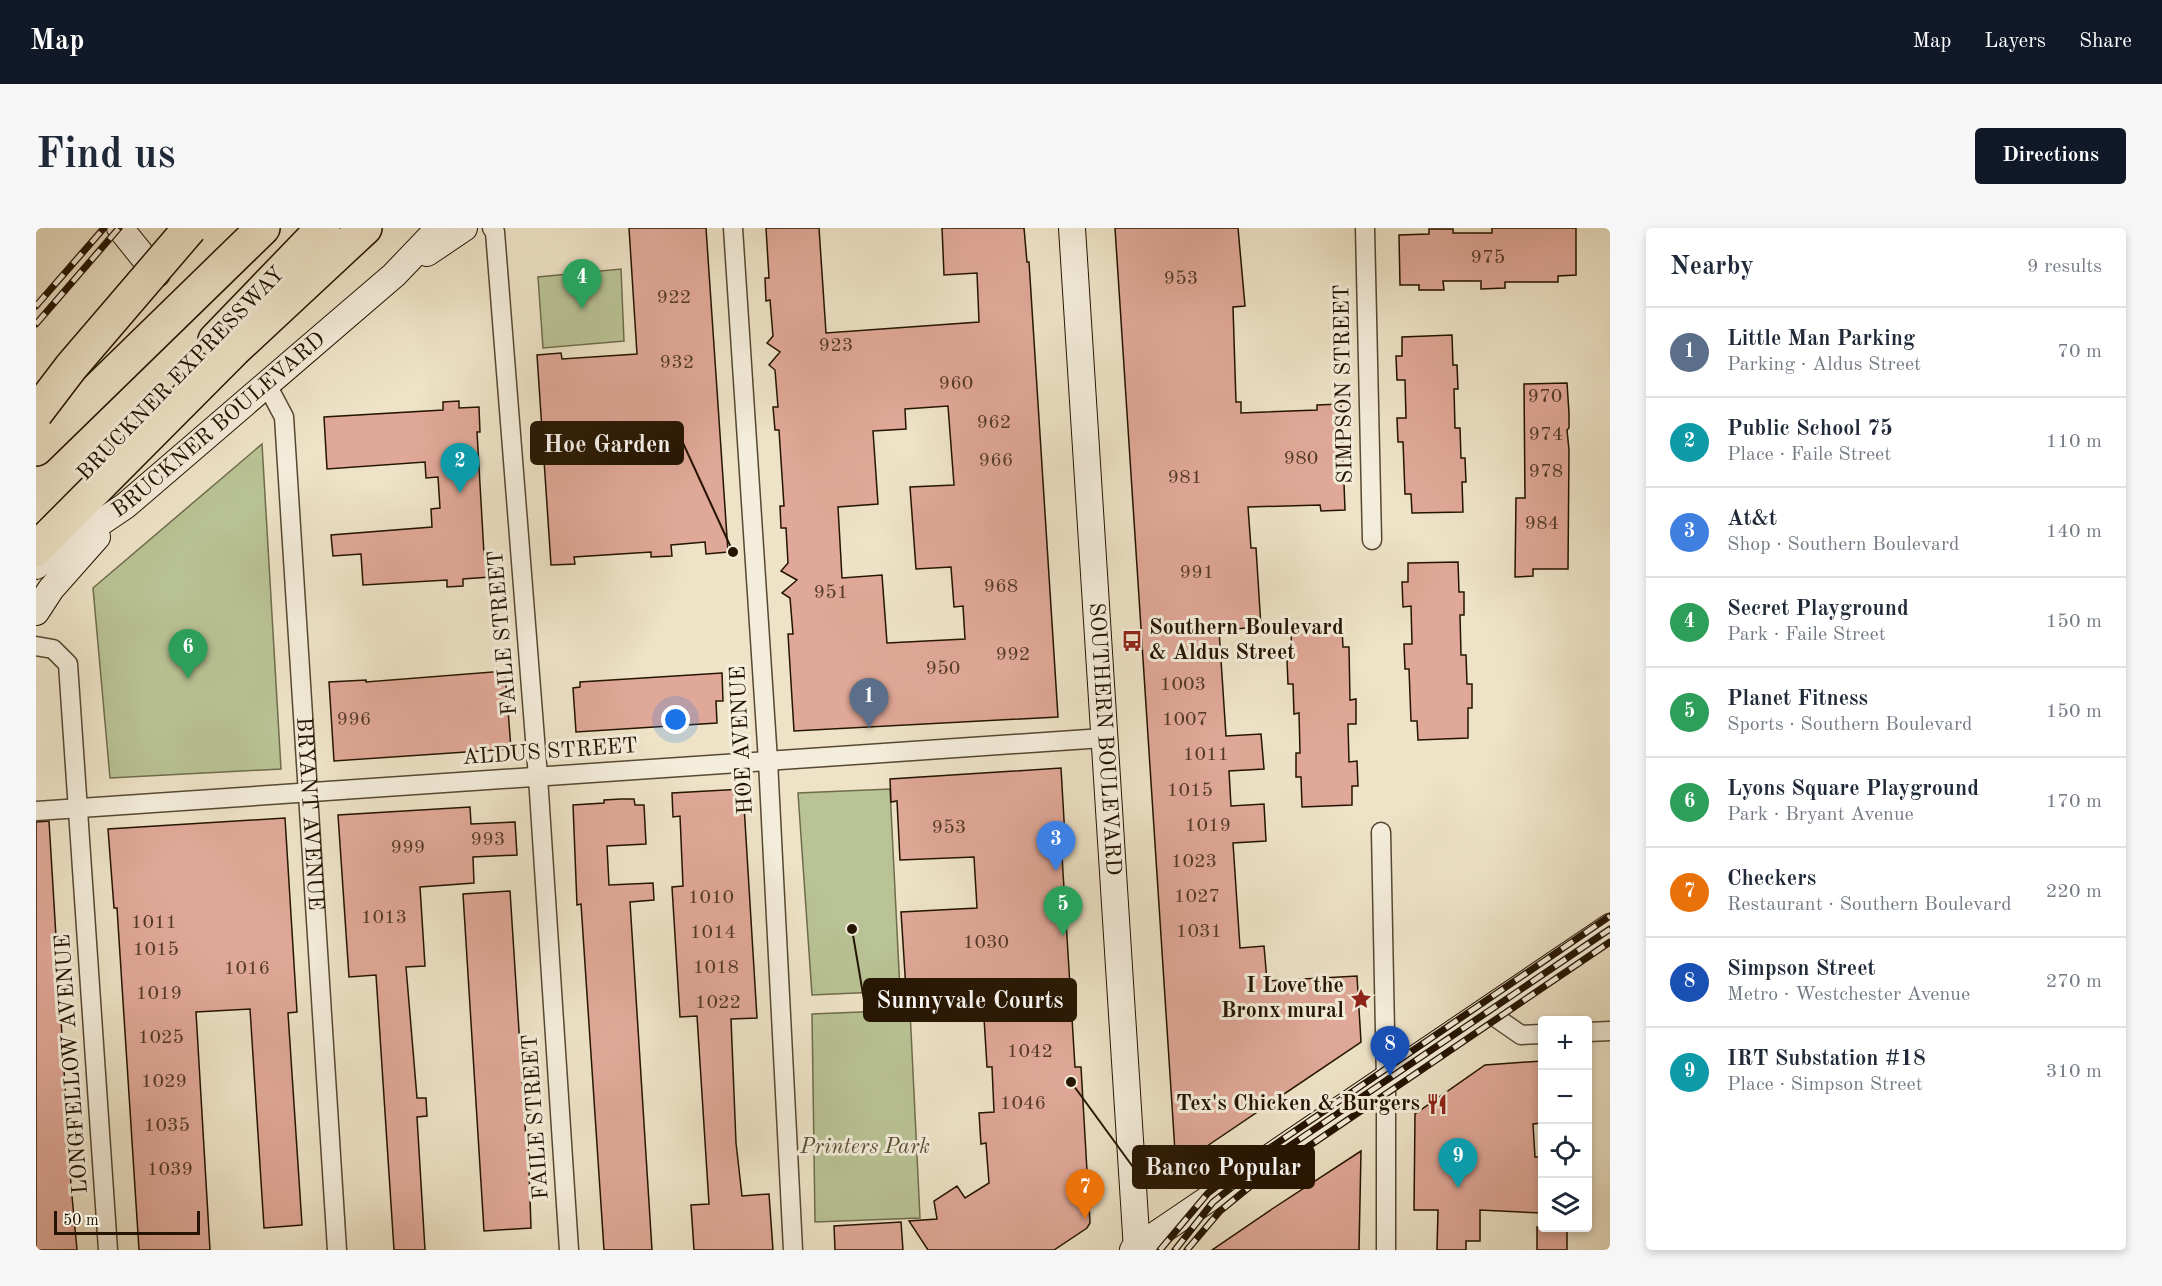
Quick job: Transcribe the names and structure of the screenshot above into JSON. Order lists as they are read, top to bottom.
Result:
{
  "streets": {
    "highway": ["BRUCKNER EXPRESSWAY"],
    "main road": ["BRUCKNER BOULEVARD", "SOUTHERN BOULEVARD"],
    "street": [
      "SIMPSON STREET",
      "FAILE STREET",
      "HOE AVENUE",
      "ALDUS STREET",
      "BRYANT AVENUE",
      "LONGFELLOW AVENUE"
    ]
  },
  "crossings": [
    ["BRUCKNER BOULEVARD", "BRYANT AVENUE"],
    ["FAILE STREET", "ALDUS STREET"],
    ["SOUTHERN BOULEVARD", "ALDUS STREET"],
    ["HOE AVENUE", "ALDUS STREET"],
    ["ALDUS STREET", "BRYANT AVENUE"],
    ["ALDUS STREET", "LONGFELLOW AVENUE"]
  ],
  "parks": ["Printers Park"],
  "places": {
    "other": ["Hoe Garden", "Sunnyvale Courts", "Banco Popular"],
    "bus stop": ["Southern Boulevard & Aldus Street"],
    "place": ["I Love the Bronx mural"],
    "restaurant": ["Tex's Chicken & Burgers"]
  },
  "house_numbers": [
    "975",
    "953",
    "922",
    "923",
    "932",
    "960",
    "970",
    "962",
    "974",
    "980",
    "966",
    "978",
    "981",
    "984",
    "991",
    "968",
    "951",
    "992",
    "950",
    "1003",
    "996",
    "1007",
    "1011",
    "1015",
    "1019",
    "953",
    "993",
    "999",
    "1023",
    "1027",
    "1010",
    "1013",
    "1011",
    "1031",
    "1014",
    "1030",
    "1015",
    "1018",
    "1016",
    "1019",
    "1022",
    "1025",
    "1042",
    "1029",
    "1046",
    "1035",
    "1039"
  ],
  "scale_bar": "50 m",
  "page": {
    "header": "Map",
    "nav": ["Map", "Layers", "Share"],
    "buttons": "Directions",
    "title": "Find us",
    "heading": ["Nearby", "9 results"],
    "pins": [
      "4",
      "2",
      "6",
      "1",
      "3",
      "5",
      "8",
      "9",
      "7"
    ],
    "list": [
      {
        "mark": "1",
        "name": "Little Man Parking",
        "note": "Parking · Aldus Street",
        "value": "70 m"
      },
      {
        "mark": "2",
        "name": "Public School 75",
        "note": "Place · Faile Street",
        "value": "110 m"
      },
      {
        "mark": "3",
        "name": "At&t",
        "note": "Shop · Southern Boulevard",
        "value": "140 m"
      },
      {
        "mark": "4",
        "name": "Secret Playground",
        "note": "Park · Faile Street",
        "value": "150 m"
      },
      {
        "mark": "5",
        "name": "Planet Fitness",
        "note": "Sports · Southern Boulevard",
        "value": "150 m"
      },
      {
        "mark": "6",
        "name": "Lyons Square Playground",
        "note": "Park · Bryant Avenue",
        "value": "170 m"
      },
      {
        "mark": "7",
        "name": "Checkers",
        "note": "Restaurant · Southern Boulevard",
        "value": "220 m"
      },
      {
        "mark": "8",
        "name": "Simpson Street",
        "note": "Metro · Westchester Avenue",
        "value": "270 m"
      },
      {
        "mark": "9",
        "name": "IRT Substation #18",
        "note": "Place · Simpson Street",
        "value": "310 m"
      }
    ],
    "map_buttons": ["+", "−"],
    "scale": "50 m"
  }
}
